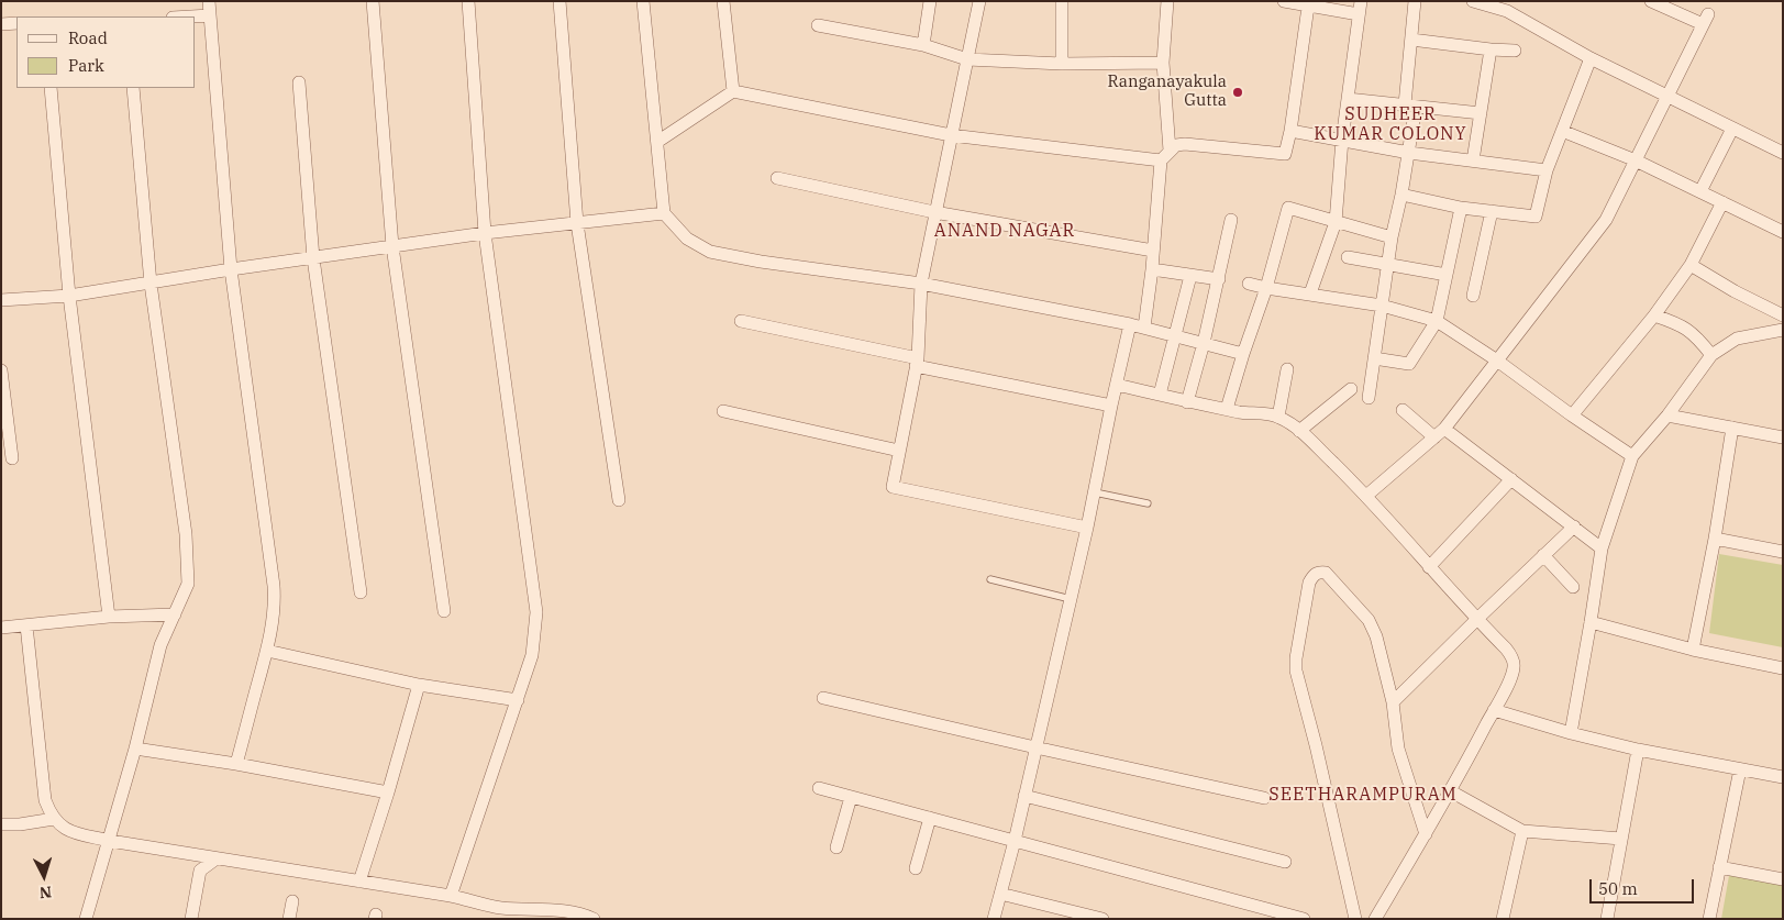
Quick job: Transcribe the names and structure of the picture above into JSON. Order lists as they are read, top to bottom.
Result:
{
  "districts": ["SUDHEER KUMAR COLONY", "ANAND NAGAR", "SEETHARAMPURAM"],
  "places": ["Ranganayakula Gutta"],
  "legend": ["Road", "Park"],
  "scale_bar": "50 m",
  "north": "bottom"
}
